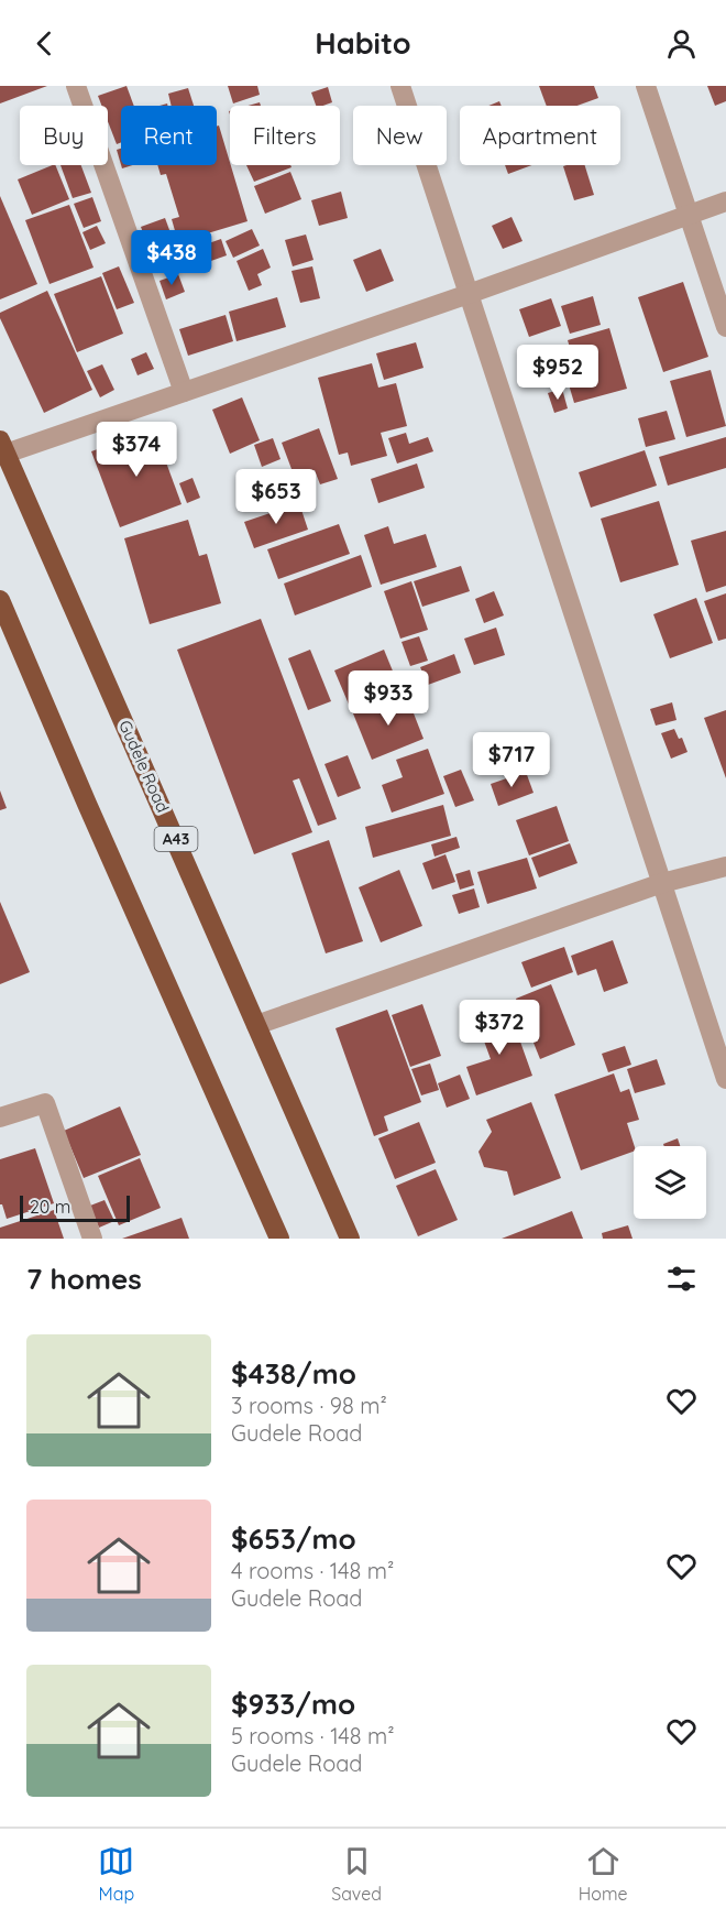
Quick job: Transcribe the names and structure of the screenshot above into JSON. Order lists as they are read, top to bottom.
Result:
{
  "streets": {
    "highway": ["Gudele Road", "A43"]
  },
  "scale_bar": "20 m",
  "page": {
    "header": "Habito",
    "chip": [
      "Buy",
      "Rent",
      "Filters",
      "New",
      "Apartment"
    ],
    "price": [
      "$438",
      "$952",
      "$374",
      "$653",
      "$933",
      "$717",
      "$372"
    ],
    "scale": "20 m",
    "heading": "7 homes",
    "list": [
      {
        "name": "$438/mo",
        "note": "3 rooms · 98 m² · Gudele Road"
      },
      {
        "name": "$653/mo",
        "note": "4 rooms · 148 m² · Gudele Road"
      },
      {
        "name": "$933/mo",
        "note": "5 rooms · 148 m² · Gudele Road"
      }
    ],
    "tabs": ["Map", "Saved", "Home"]
  }
}
